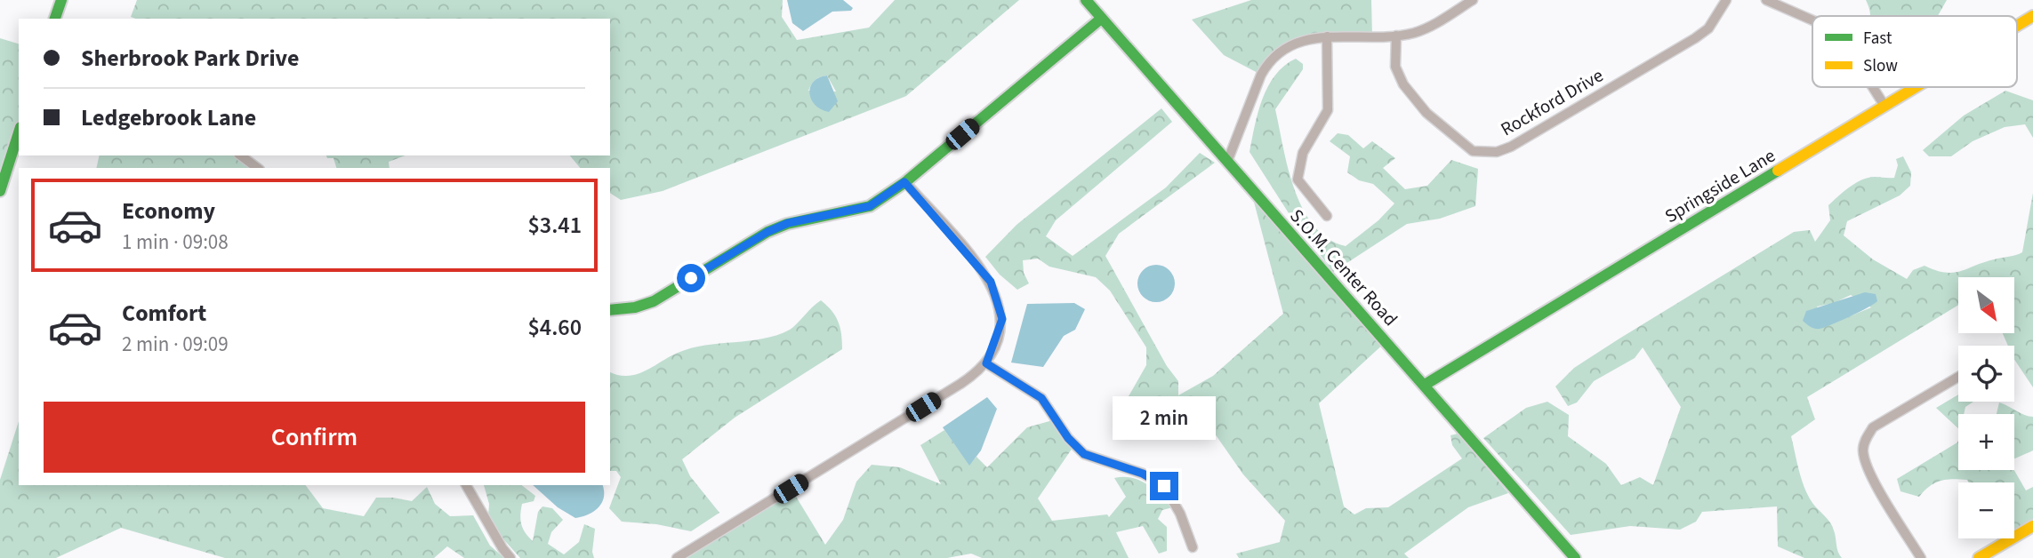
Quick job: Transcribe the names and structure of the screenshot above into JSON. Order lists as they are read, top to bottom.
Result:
{
  "streets": {
    "street": ["Rockford Drive", "Springside Lane", "S.O.M. Center Road"]
  },
  "crossings": [
    ["Springside Lane", "S.O.M. Center Road"]
  ],
  "legend": ["Fast", "Slow"],
  "north": "bottom right",
  "page": {
    "banner": ["Sherbrook Park Drive", "Ledgebrook Lane"],
    "list": [
      {
        "name": "Economy",
        "note": "1 min · 09:08",
        "value": "$3.41"
      },
      {
        "name": "Comfort",
        "note": "2 min · 09:09",
        "value": "$4.60"
      }
    ],
    "map_buttons": ["+", "−"],
    "buttons": "Confirm",
    "bubble": "2 min"
  }
}
